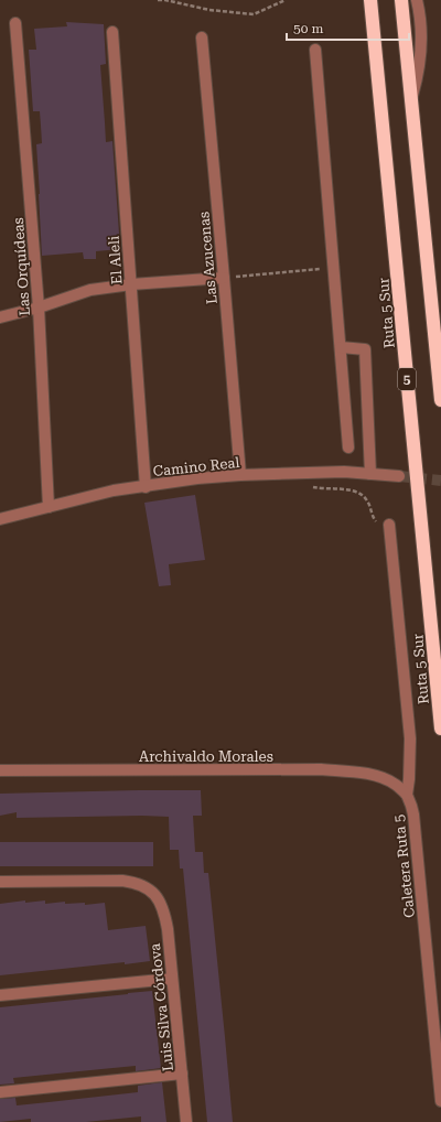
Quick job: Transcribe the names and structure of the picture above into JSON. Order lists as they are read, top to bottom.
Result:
{
  "streets": {
    "highway": ["Ruta 5 Sur", "5"],
    "street": [
      "Las Azucenas",
      "El Aleli",
      "Las Orquídeas",
      "Camino Real",
      "Archivaldo Morales",
      "Caletera Ruta 5",
      "Luis Silva Córdova"
    ]
  },
  "crossings": [
    ["Las Azucenas", "Camino Real"],
    ["El Aleli", "Camino Real"],
    ["Las Orquídeas", "Camino Real"],
    ["Archivaldo Morales", "Caletera Ruta 5"]
  ],
  "scale_bar": "50 m"
}
